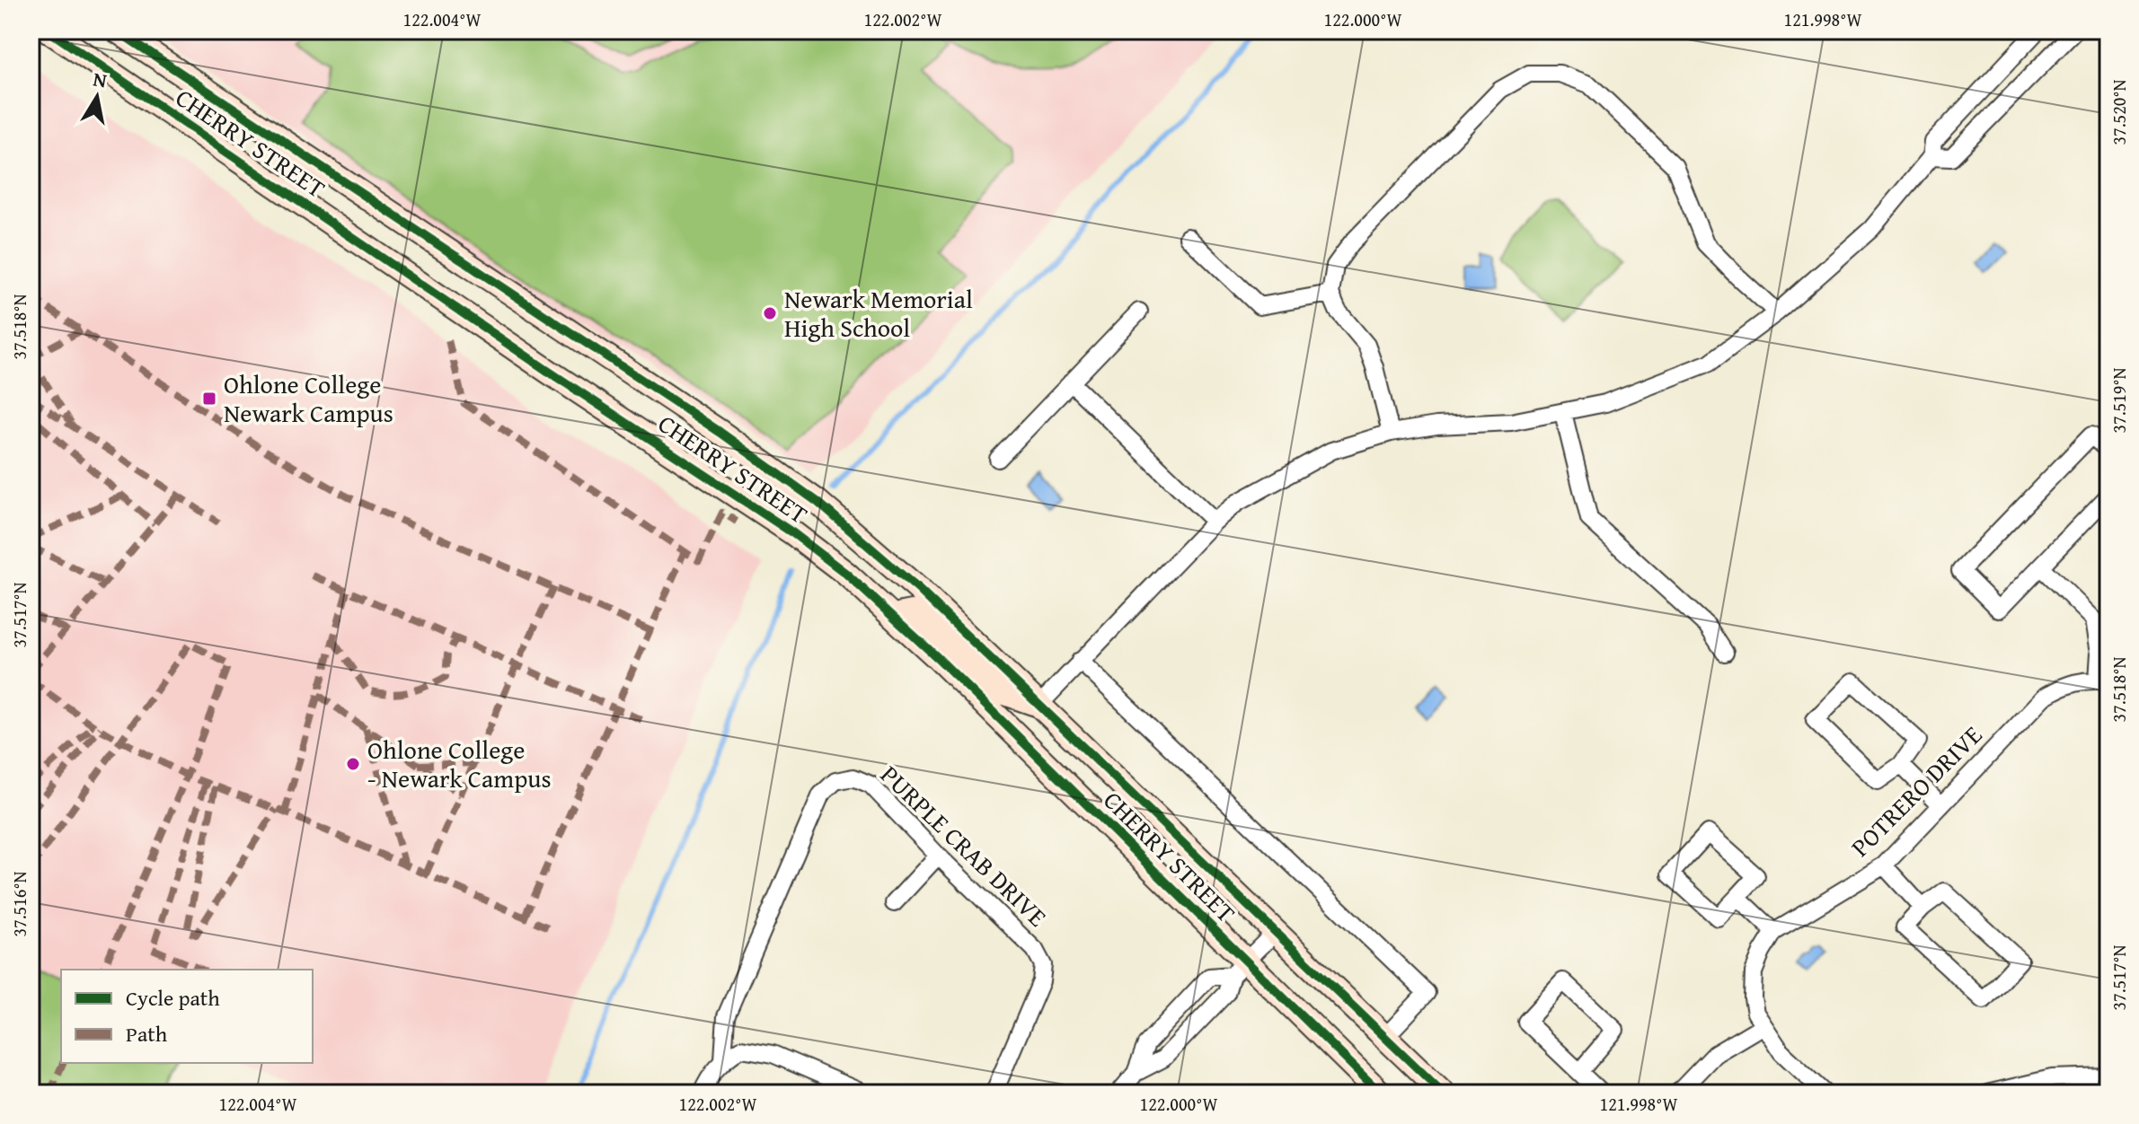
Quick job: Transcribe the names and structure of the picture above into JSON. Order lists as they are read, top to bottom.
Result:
{
  "streets": {
    "main road": ["CHERRY STREET"],
    "street": ["POTRERO DRIVE", "PURPLE CRAB DRIVE"]
  },
  "places": {
    "other": ["Newark Memorial High School", "Ohlone College - Newark Campus"],
    "transit": ["Ohlone College Newark Campus"]
  },
  "legend": ["Cycle path", "Path"],
  "north": "top",
  "coordinates": [
    "122.004°W",
    "122.002°W",
    "122.000°W",
    "121.998°W",
    "37.520°N",
    "37.518°N",
    "37.519°N",
    "37.517°N",
    "37.516°N"
  ]
}
